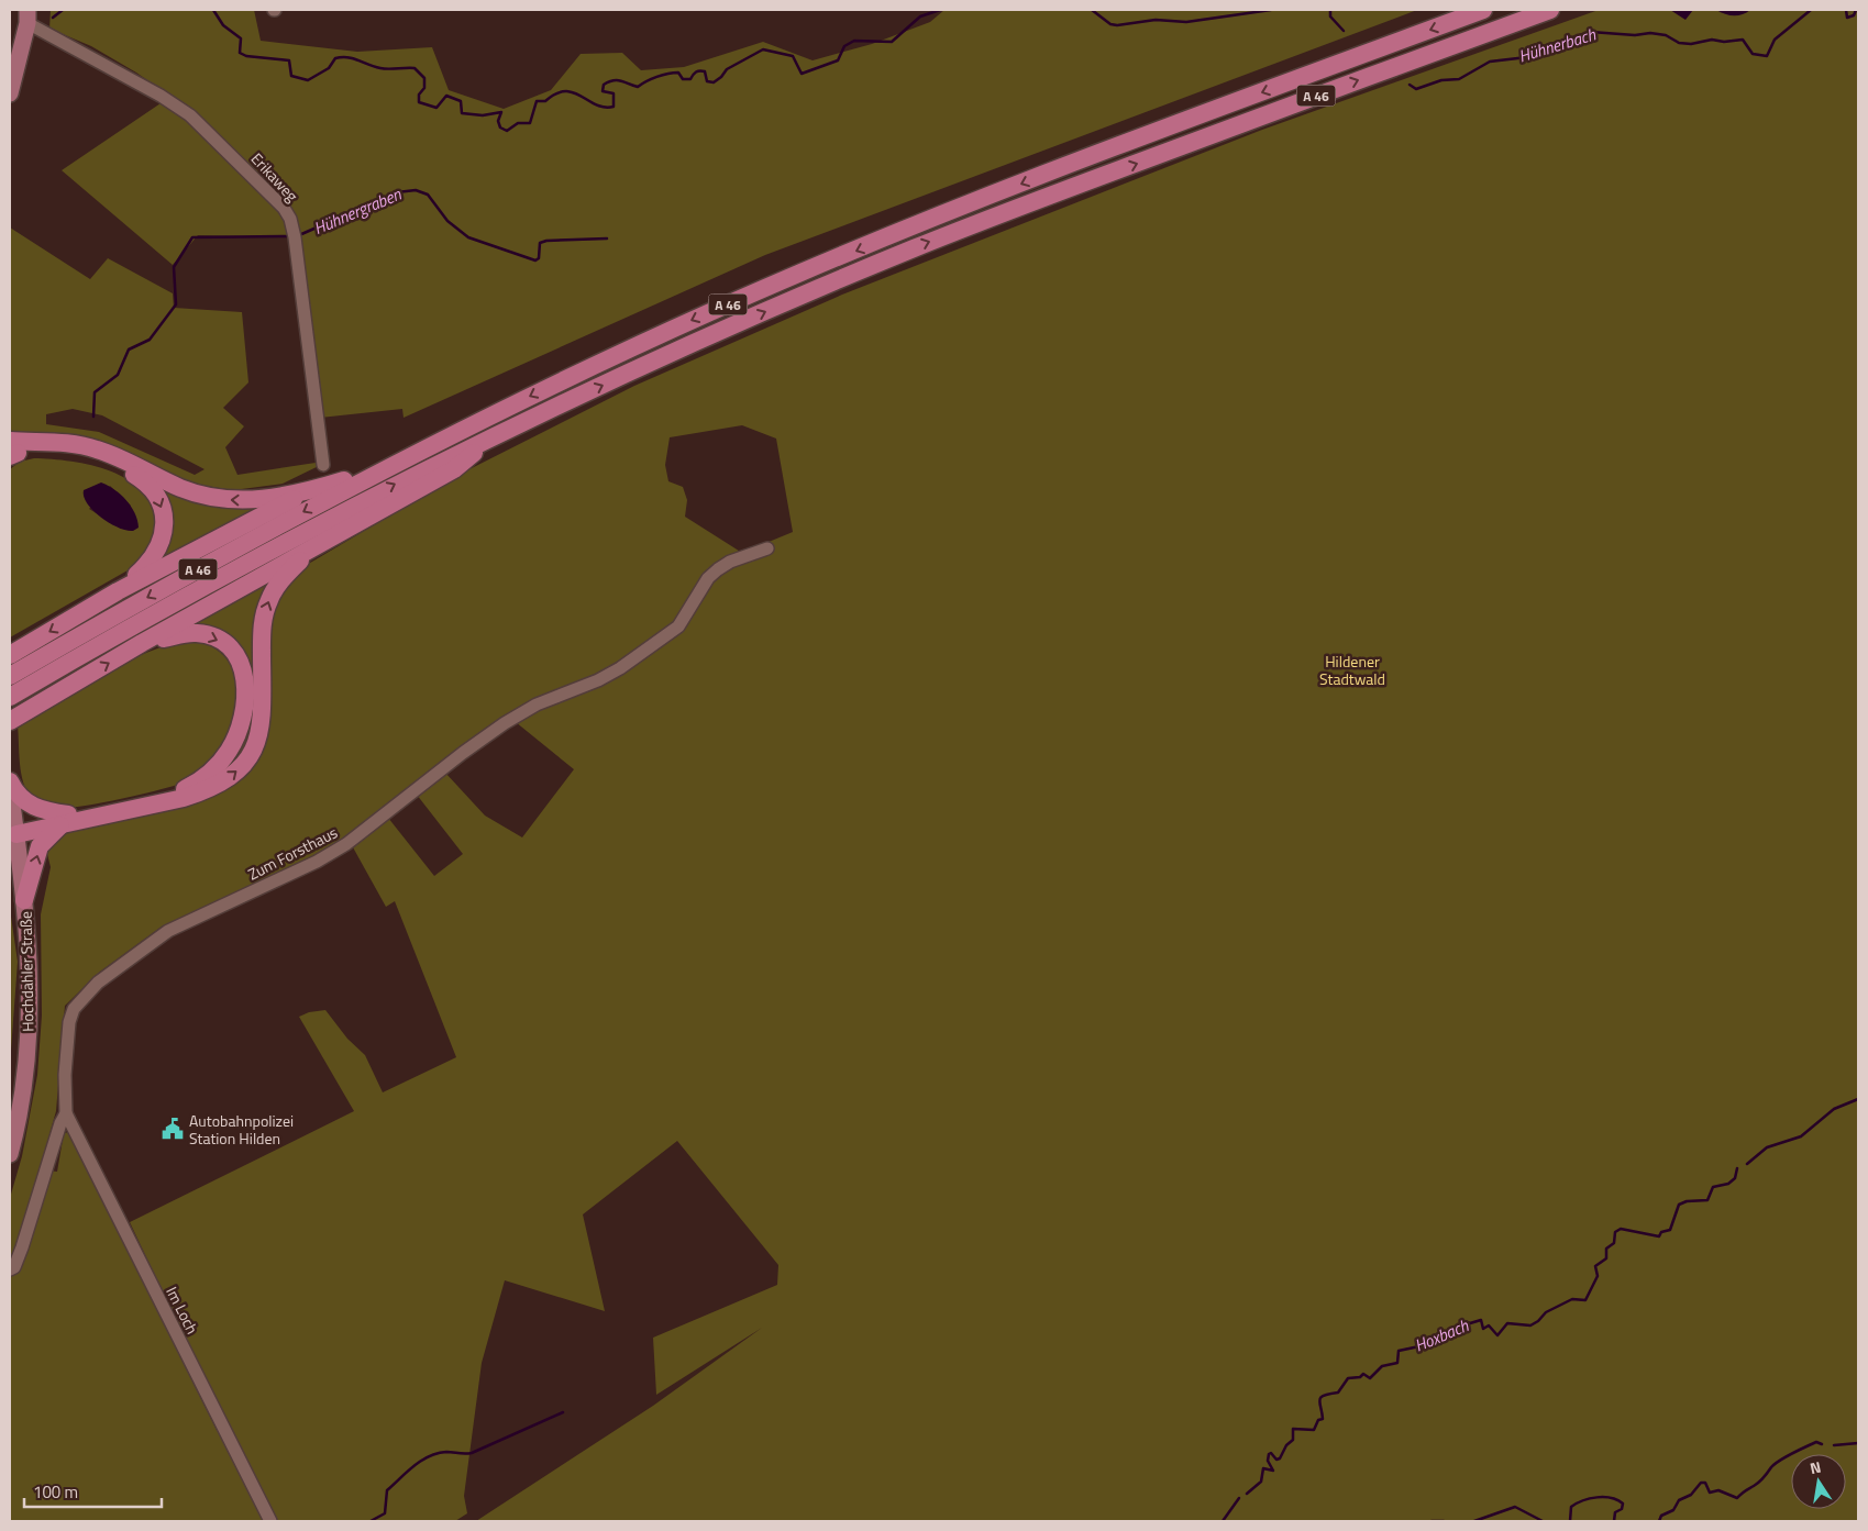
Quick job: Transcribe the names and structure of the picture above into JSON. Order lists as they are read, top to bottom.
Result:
{
  "streets": {
    "highway": ["A 46"],
    "main road": ["Hochdahler Straße"],
    "street": ["Erikaweg", "Zum Forsthaus", "Im Loch"]
  },
  "crossings": [
    ["Zum Forsthaus", "Im Loch"]
  ],
  "water": ["Hühnerbach", "Hühnergraben", "Hoxbach"],
  "parks": ["Hildener Stadtwald"],
  "places": {
    "public building": ["Autobahnpolizei Station Hilden"]
  },
  "scale_bar": "100 m",
  "north": "top"
}
